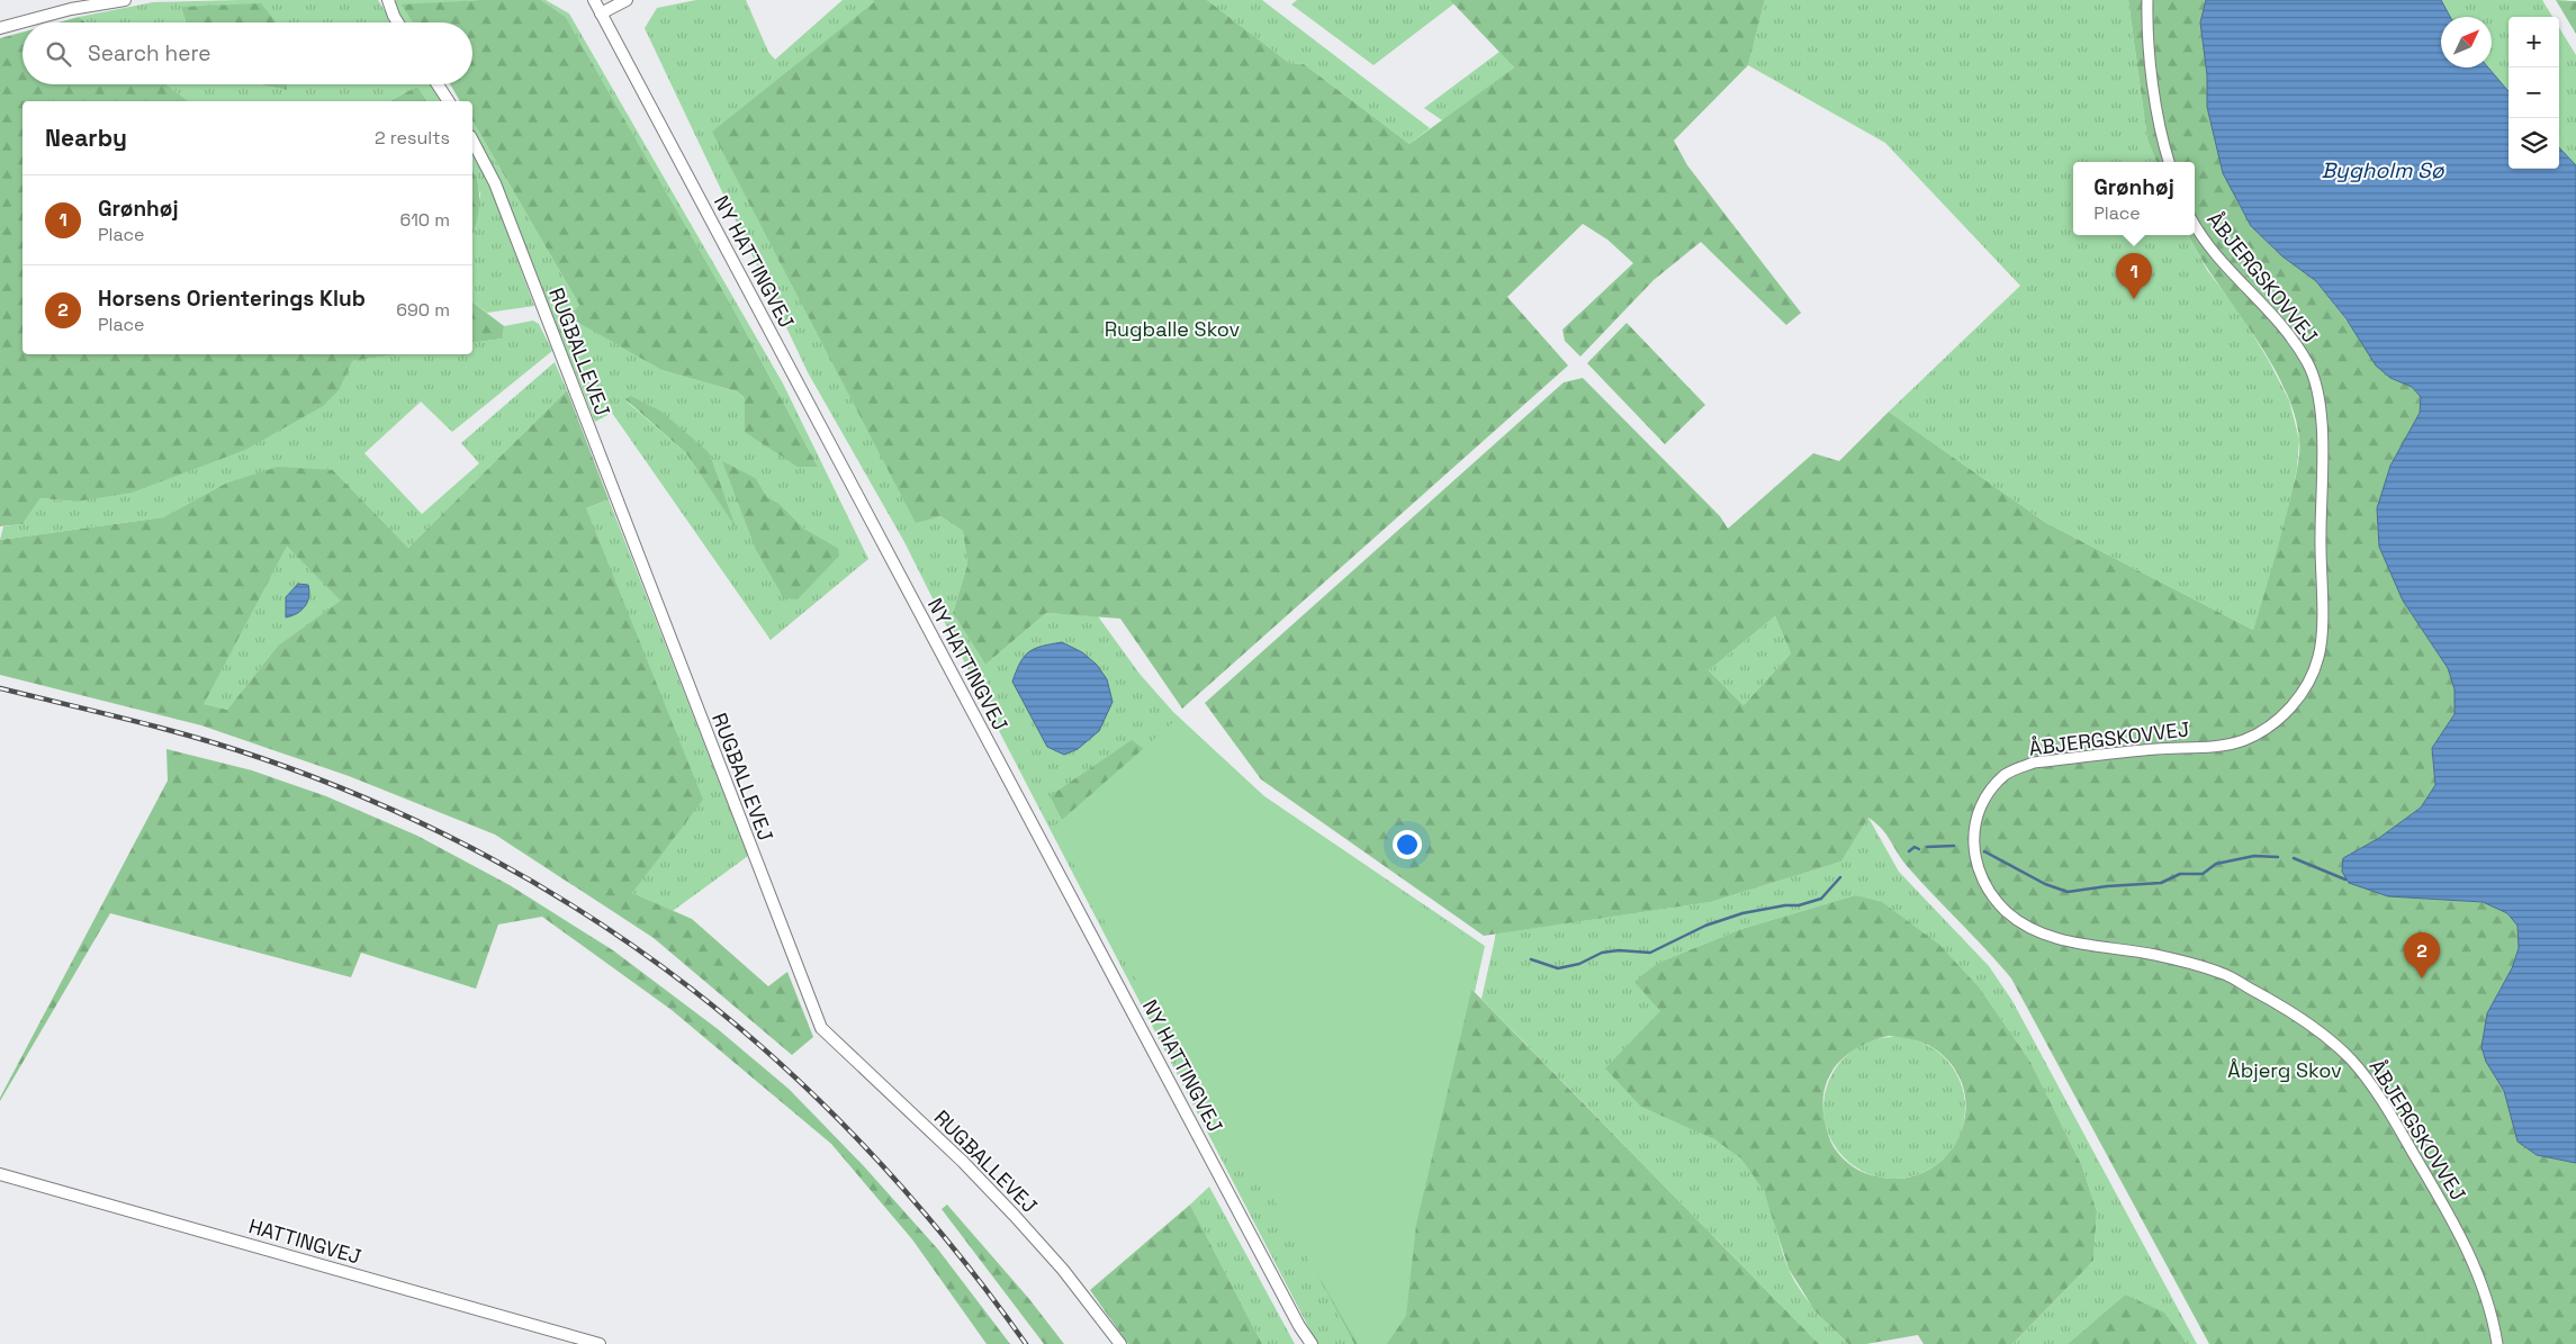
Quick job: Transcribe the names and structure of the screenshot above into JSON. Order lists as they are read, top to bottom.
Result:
{
  "streets": {
    "street": [
      "NY HATTINGVEJ",
      "ÅBJERGSKOVVEJ",
      "RUGBALLEVEJ",
      "HATTINGVEJ"
    ]
  },
  "water": ["Bygholm Sø"],
  "parks": ["Rugballe Skov", "Åbjerg Skov"],
  "north": "top right",
  "page": {
    "map_buttons": ["+", "−"],
    "search": "Search here",
    "heading": ["Nearby", "2 results"],
    "popup": ["Grønhøj", "Place"],
    "list": [
      {
        "mark": "1",
        "name": "Grønhøj",
        "note": "Place",
        "value": "610 m"
      },
      {
        "mark": "2",
        "name": "Horsens Orienterings Klub",
        "note": "Place",
        "value": "690 m"
      }
    ],
    "pins": ["1", "2"]
  }
}
